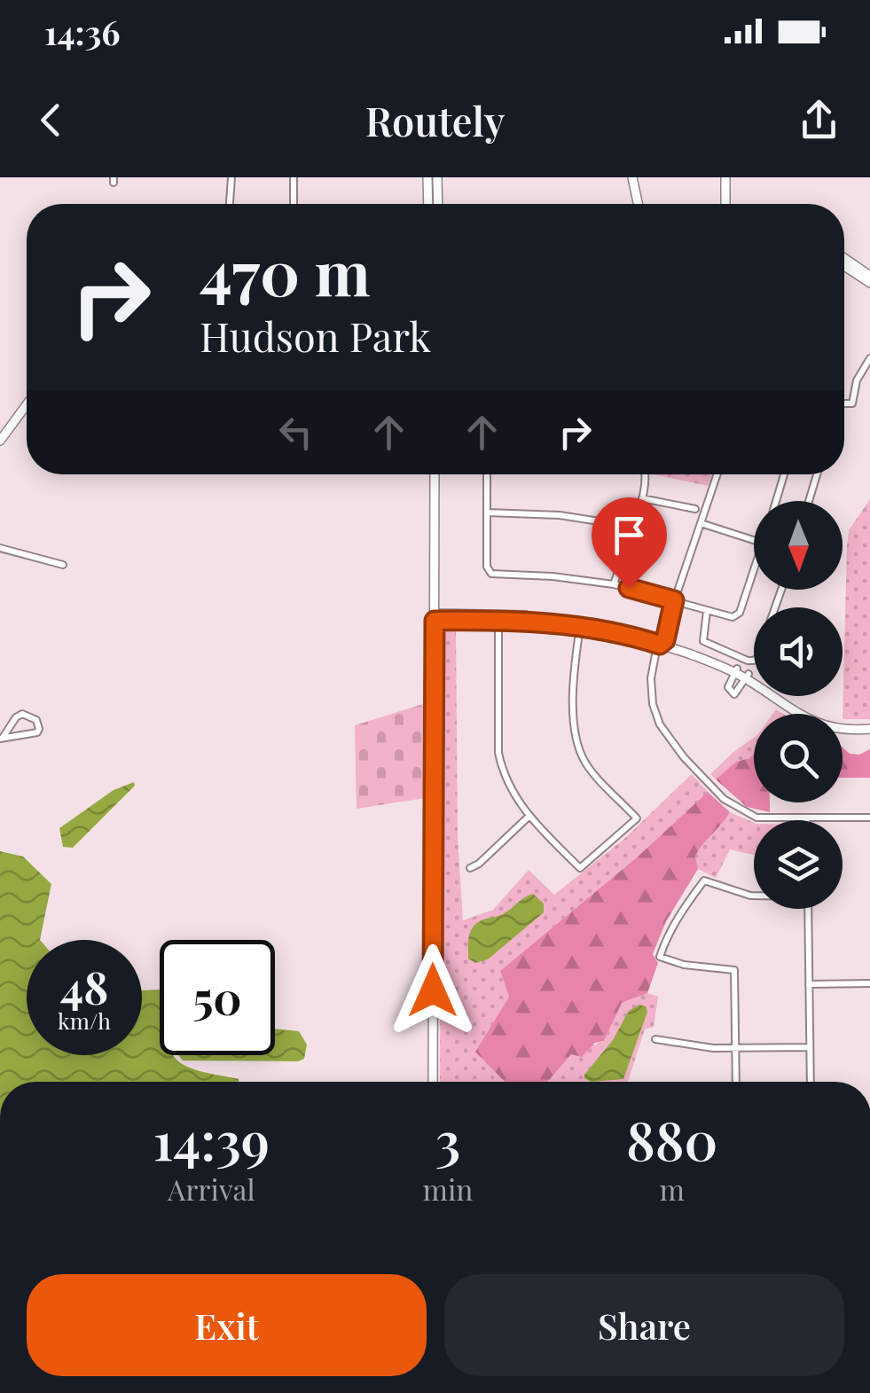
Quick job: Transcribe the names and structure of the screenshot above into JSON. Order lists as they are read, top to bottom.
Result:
{
  "north": "bottom",
  "page": {
    "status": "14:36",
    "header": "Routely",
    "turn": ["470 m", "Hudson Park"],
    "speed": "48 km/h",
    "limit": "50",
    "eta": [
      "14:39",
      "Arrival",
      "3",
      "min",
      "880",
      "m"
    ],
    "buttons": ["Exit", "Share"]
  }
}
